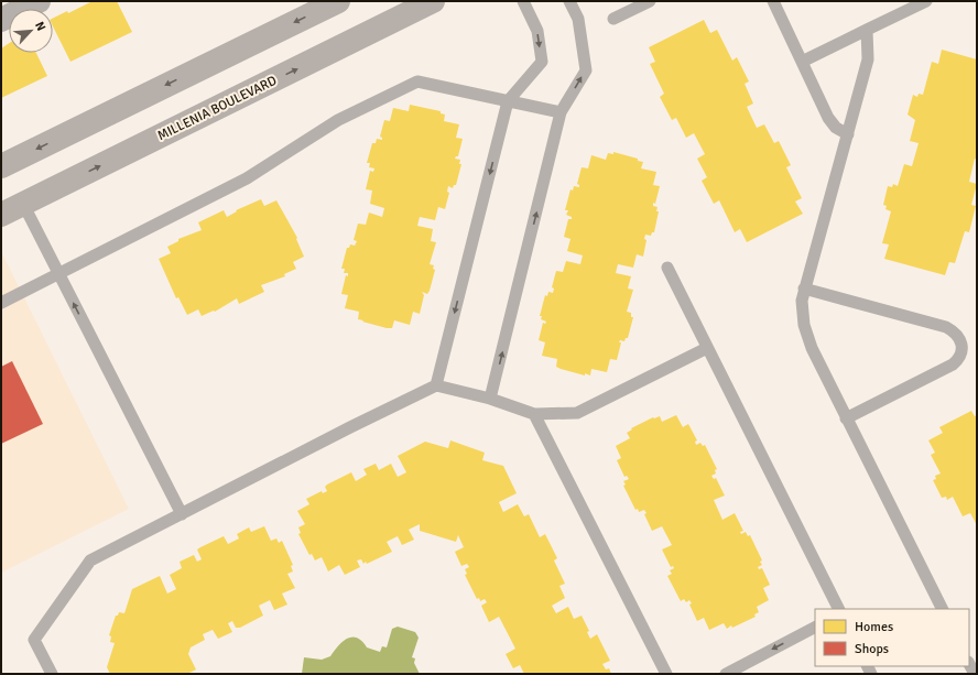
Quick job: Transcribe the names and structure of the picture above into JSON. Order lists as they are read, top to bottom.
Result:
{
  "streets": {
    "street": ["MILLENIA BOULEVARD"]
  },
  "legend": ["Homes", "Shops"],
  "north": "top right"
}
